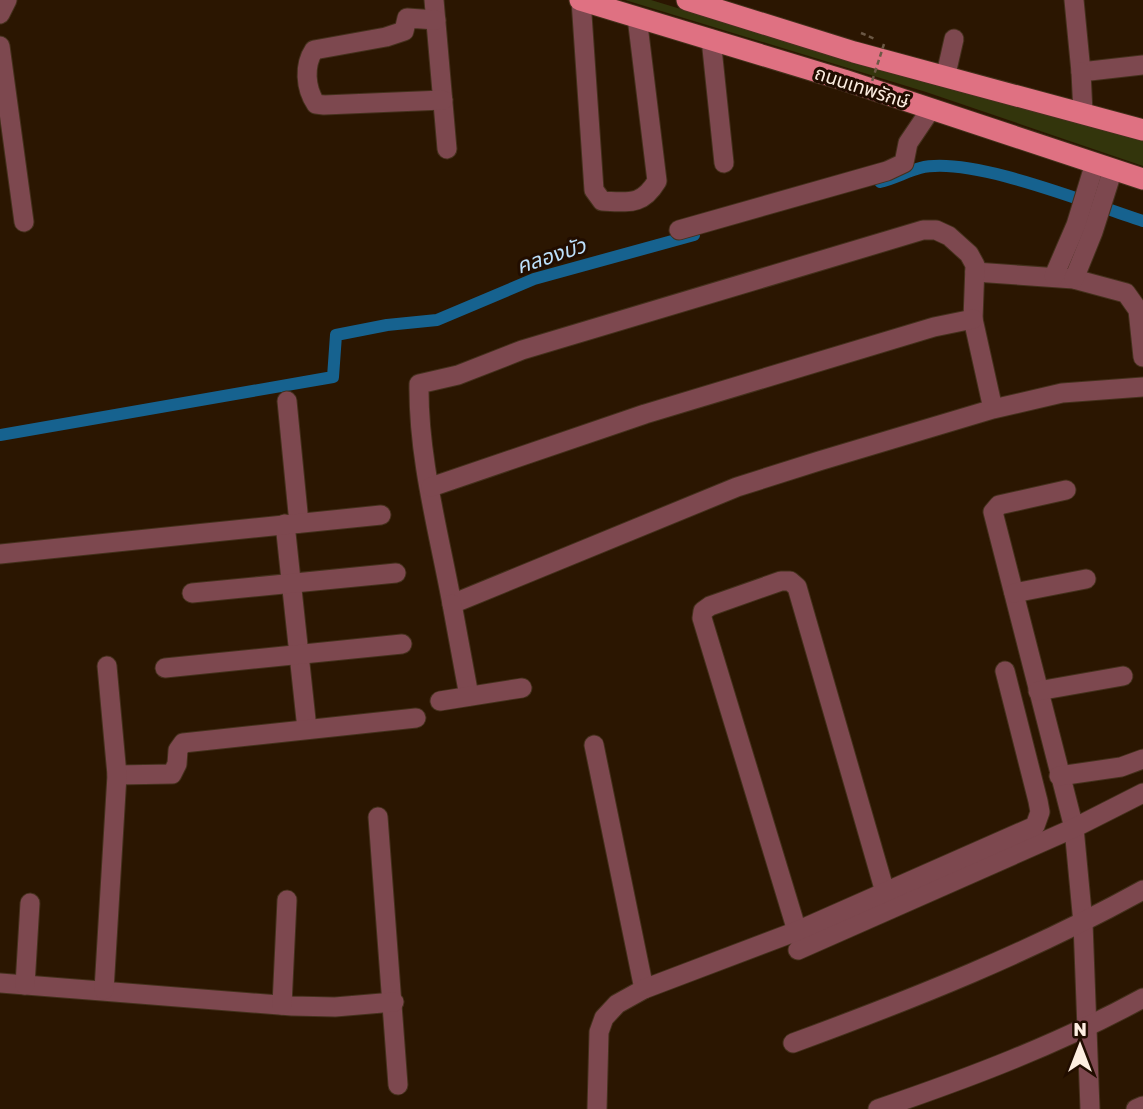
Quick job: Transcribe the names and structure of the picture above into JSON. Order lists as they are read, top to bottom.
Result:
{
  "streets": {
    "main road": ["ถนนเทพรักษ์"]
  },
  "water": ["คลองบัว"],
  "north": "top"
}
